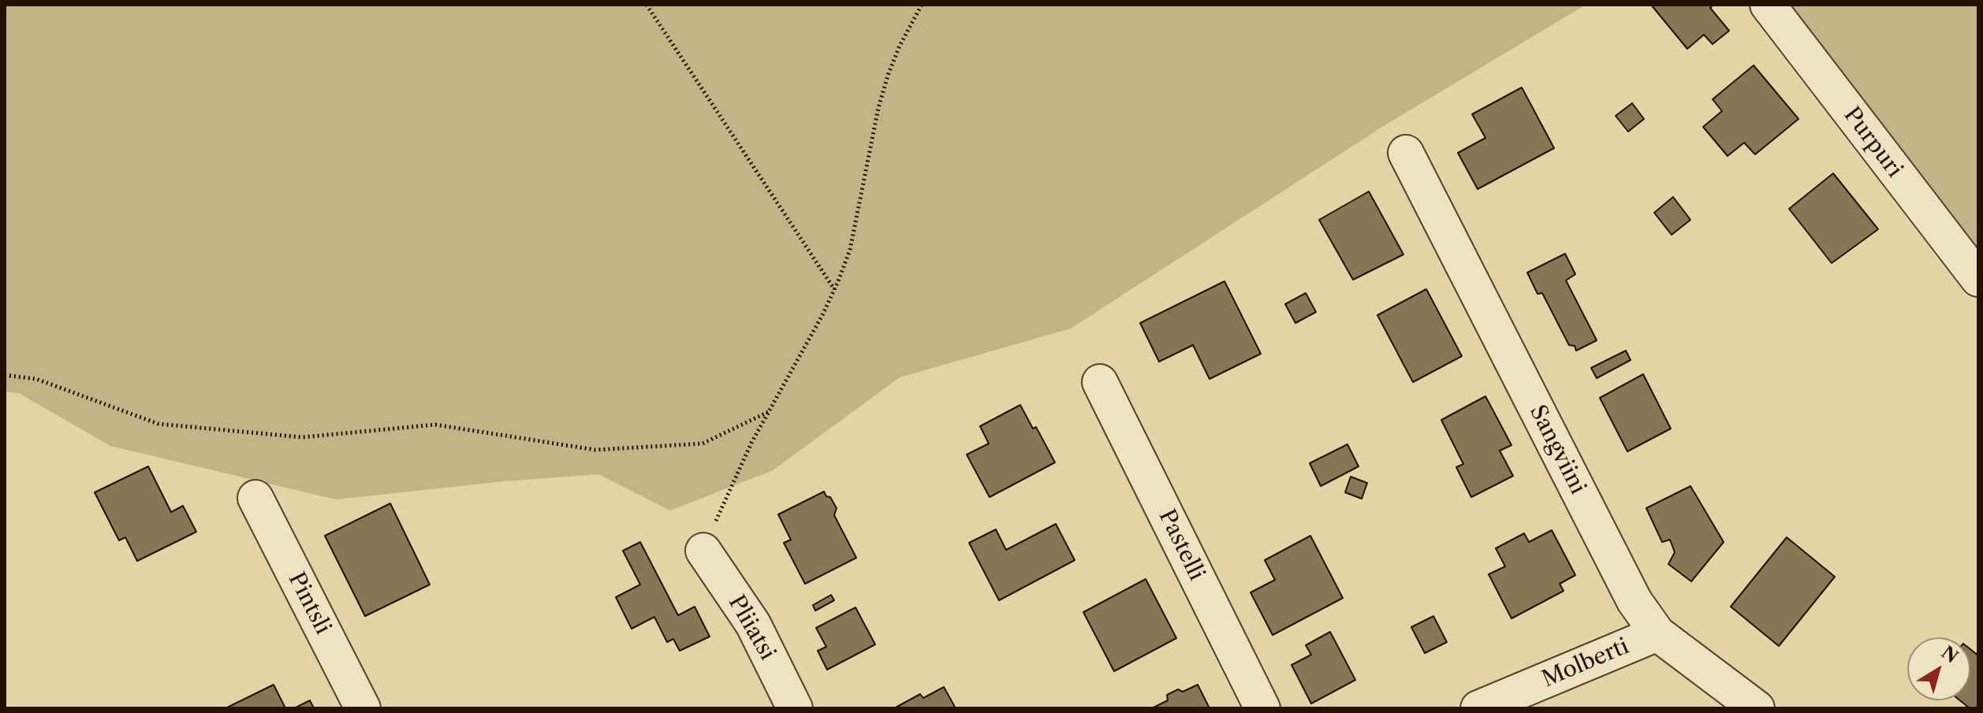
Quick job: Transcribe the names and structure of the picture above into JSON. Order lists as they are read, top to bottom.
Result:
{
  "streets": {
    "street": [
      "Purpuri",
      "Sangviini",
      "Pastelli",
      "Pintsli",
      "Pliiatsi",
      "Molberti"
    ]
  },
  "crossings": [
    ["Sangviini", "Molberti"]
  ],
  "north": "top right"
}
